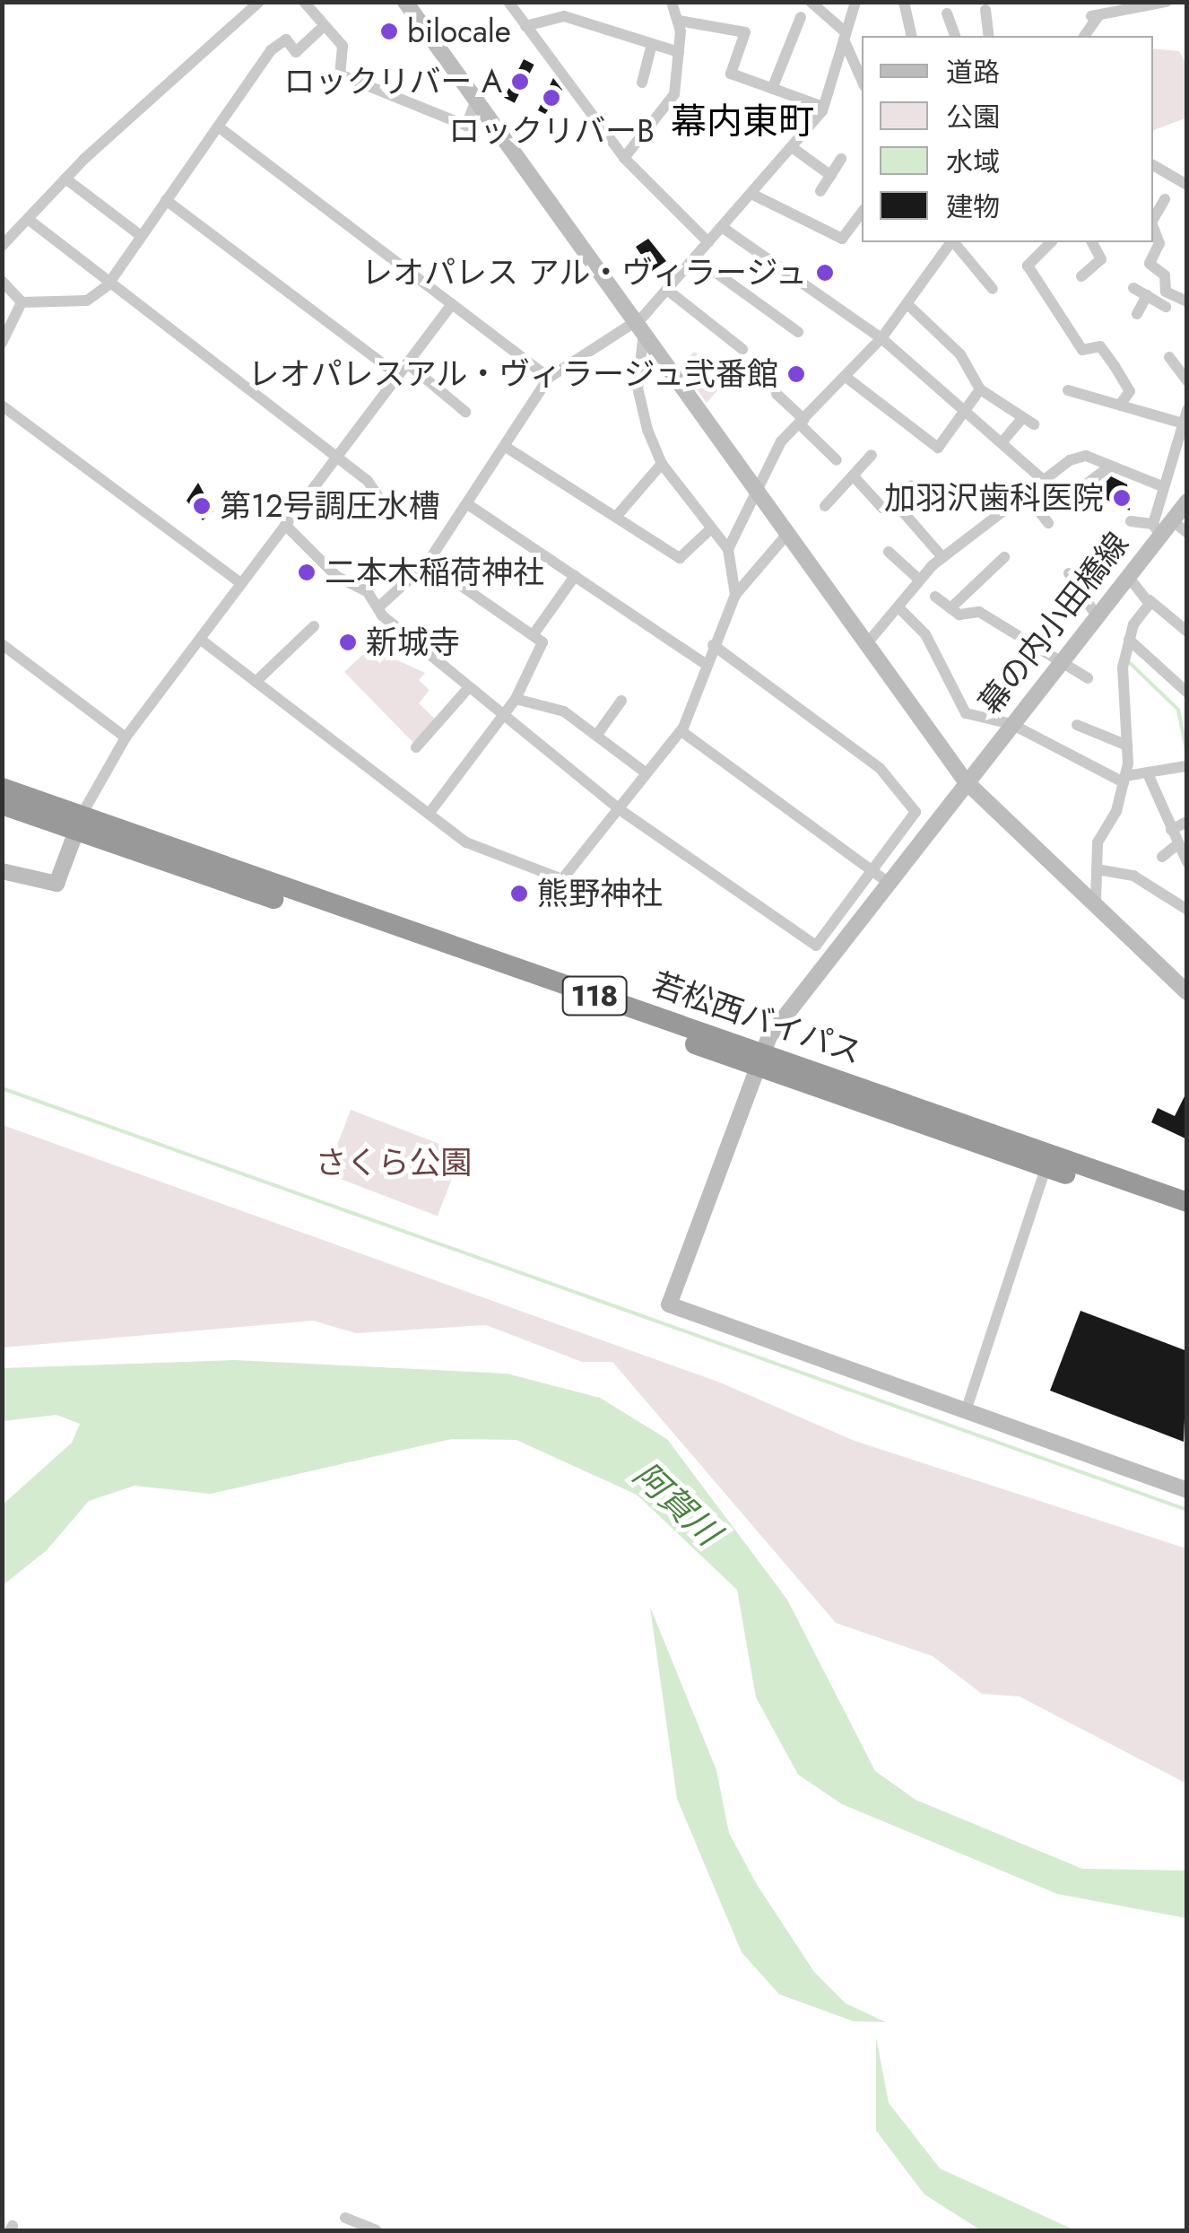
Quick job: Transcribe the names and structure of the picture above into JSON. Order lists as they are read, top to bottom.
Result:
{
  "streets": {
    "highway": ["118", "若松西バイパス"],
    "street": ["幕の内小田橋線"]
  },
  "crossings": [
    ["幕の内小田橋線", "若松西バイパス"]
  ],
  "districts": ["幕内東町"],
  "water": ["阿賀川"],
  "parks": ["さくら公園"],
  "places": [
    "bilocale",
    "ロックリバー A",
    "ロックリバーB",
    "レオパレス アル・ヴィラージュ",
    "レオパレスアル・ヴィラージュ弐番館",
    "加羽沢歯科医院",
    "第12号調圧水槽",
    "二本木稲荷神社",
    "新城寺",
    "熊野神社"
  ],
  "legend": [
    "道路",
    "公園",
    "水域",
    "建物"
  ]
}
